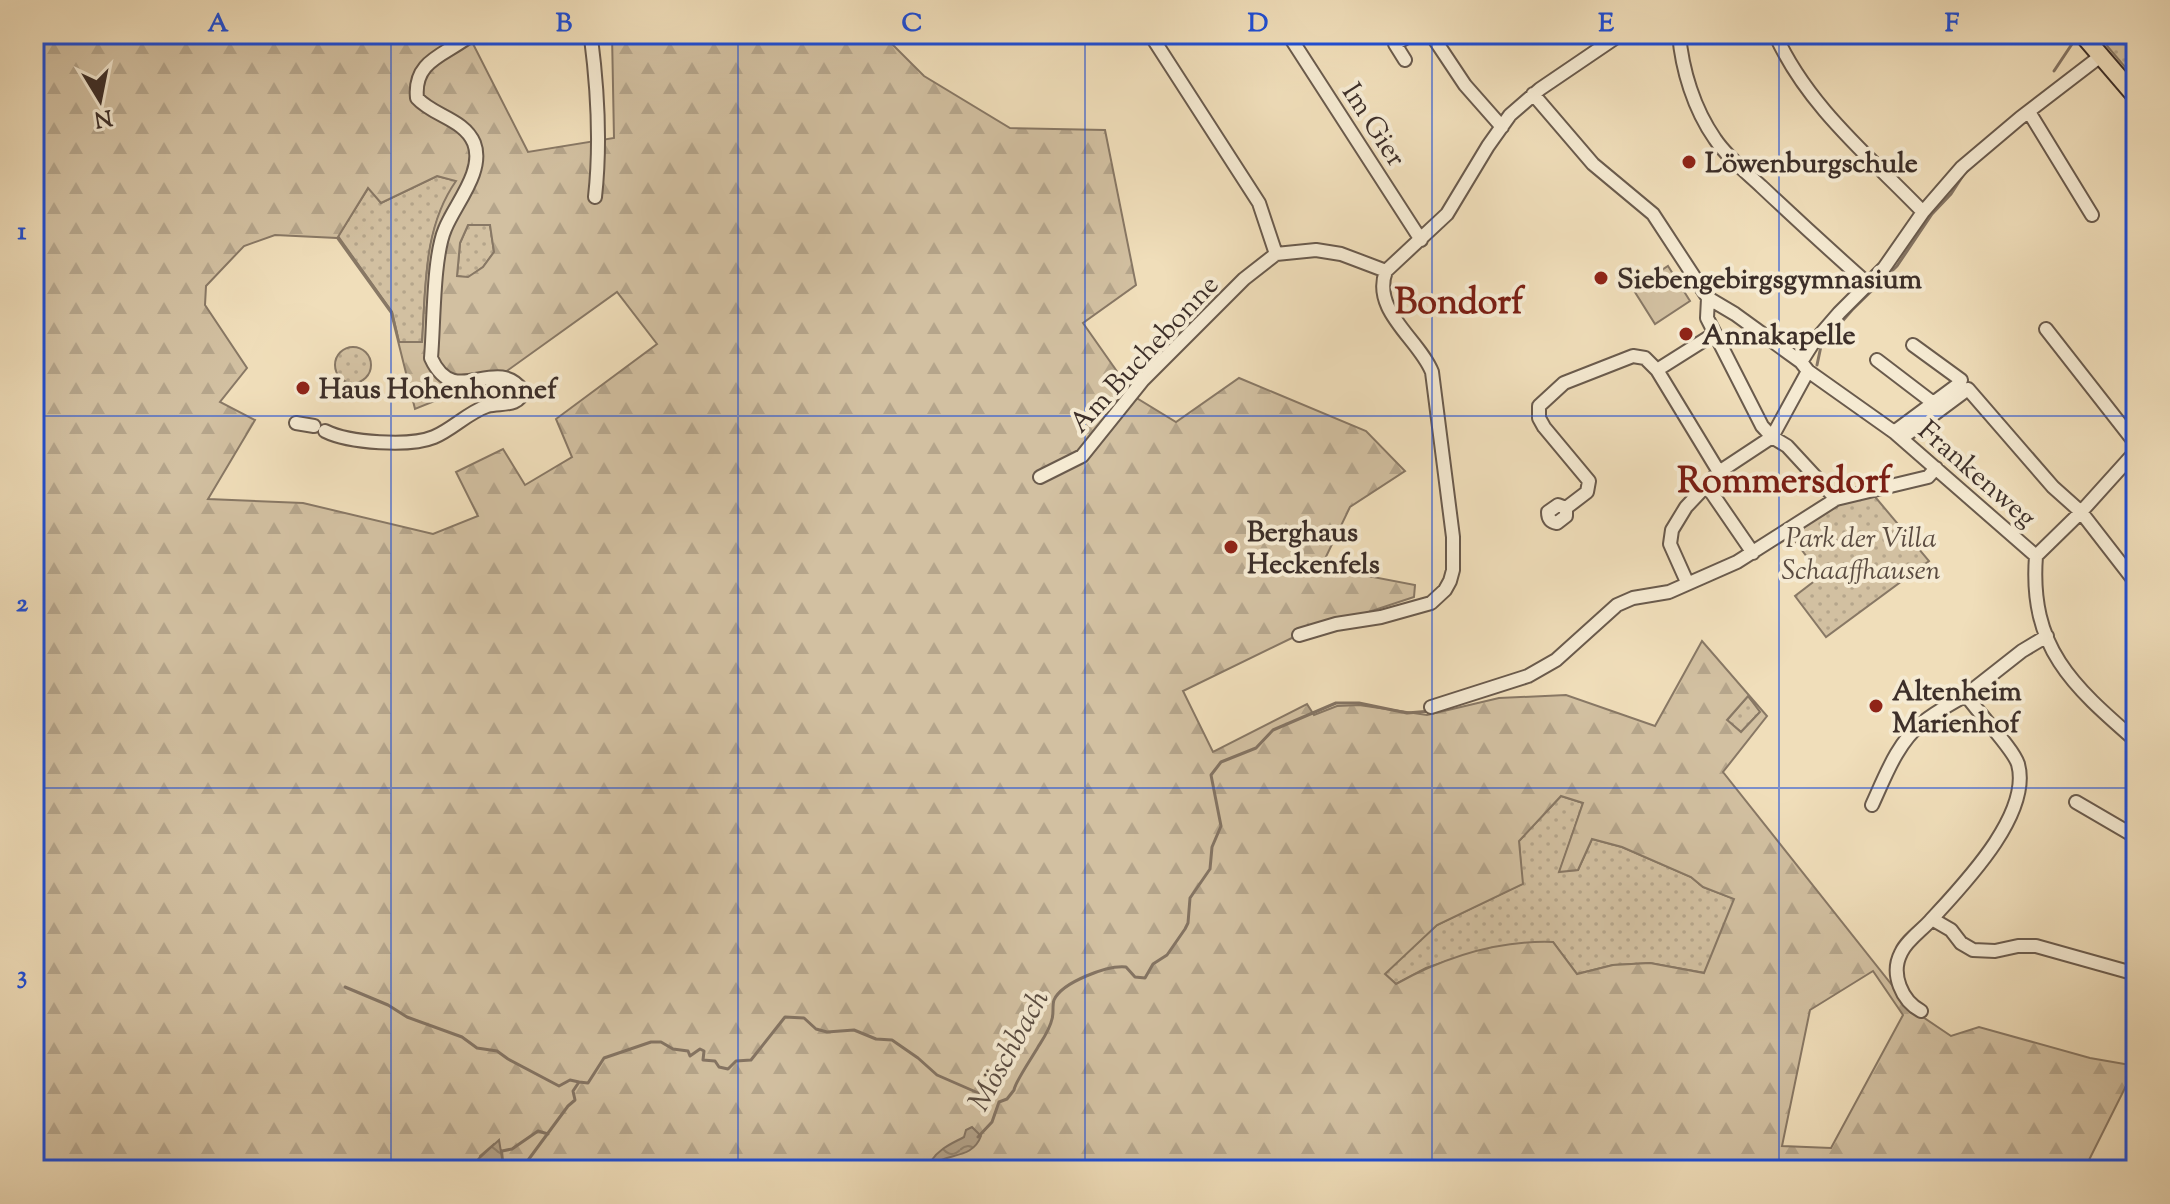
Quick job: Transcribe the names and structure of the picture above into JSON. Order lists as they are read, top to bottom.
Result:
{
  "streets": {
    "street": ["Im Gier", "Am Buchebonne", "Frankenweg"]
  },
  "districts": ["Bondorf", "Rommersdorf"],
  "water": ["Möschbach"],
  "parks": ["Park der Villa Schaaffhausen"],
  "places": [
    "Löwenburgschule",
    "Siebengebirgsgymnasium",
    "Annakapelle",
    "Haus Hohenhonnef",
    "Berghaus Heckenfels",
    "Altenheim Marienhof"
  ],
  "north": "bottom",
  "grid": {
    "columns": [
      "A",
      "B",
      "C",
      "D",
      "E",
      "F"
    ],
    "rows": ["1", "2", "3"]
  }
}
